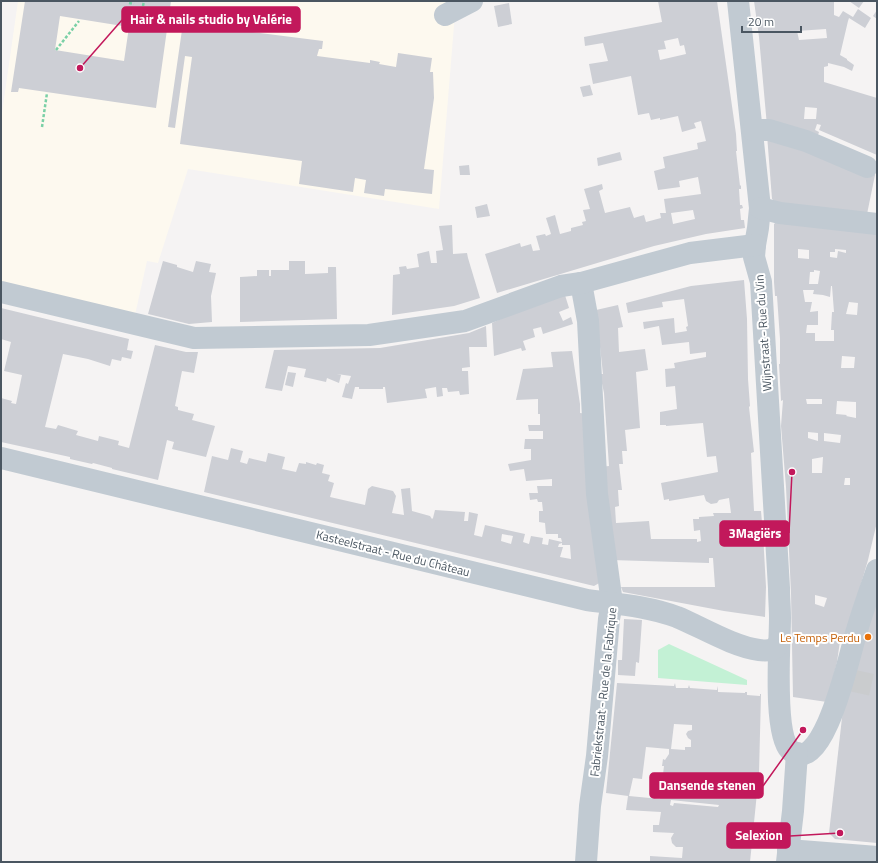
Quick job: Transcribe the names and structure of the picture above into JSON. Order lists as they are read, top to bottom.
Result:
{
  "streets": {
    "street": ["Wijnstraat - Rue du Vin", "Kasteelstraat - Rue du Château", "Fabriekstraat - Rue de la Fabrique"]
  },
  "crossings": [
    ["Wijnstraat - Rue du Vin", "Kasteelstraat - Rue du Château"],
    ["Kasteelstraat - Rue du Château", "Fabriekstraat - Rue de la Fabrique"]
  ],
  "places": [
    "Hair & nails studio by Valérie",
    "3Magiërs",
    "Le Temps Perdu",
    "Dansende stenen",
    "Selexion"
  ],
  "scale_bar": "20 m"
}
